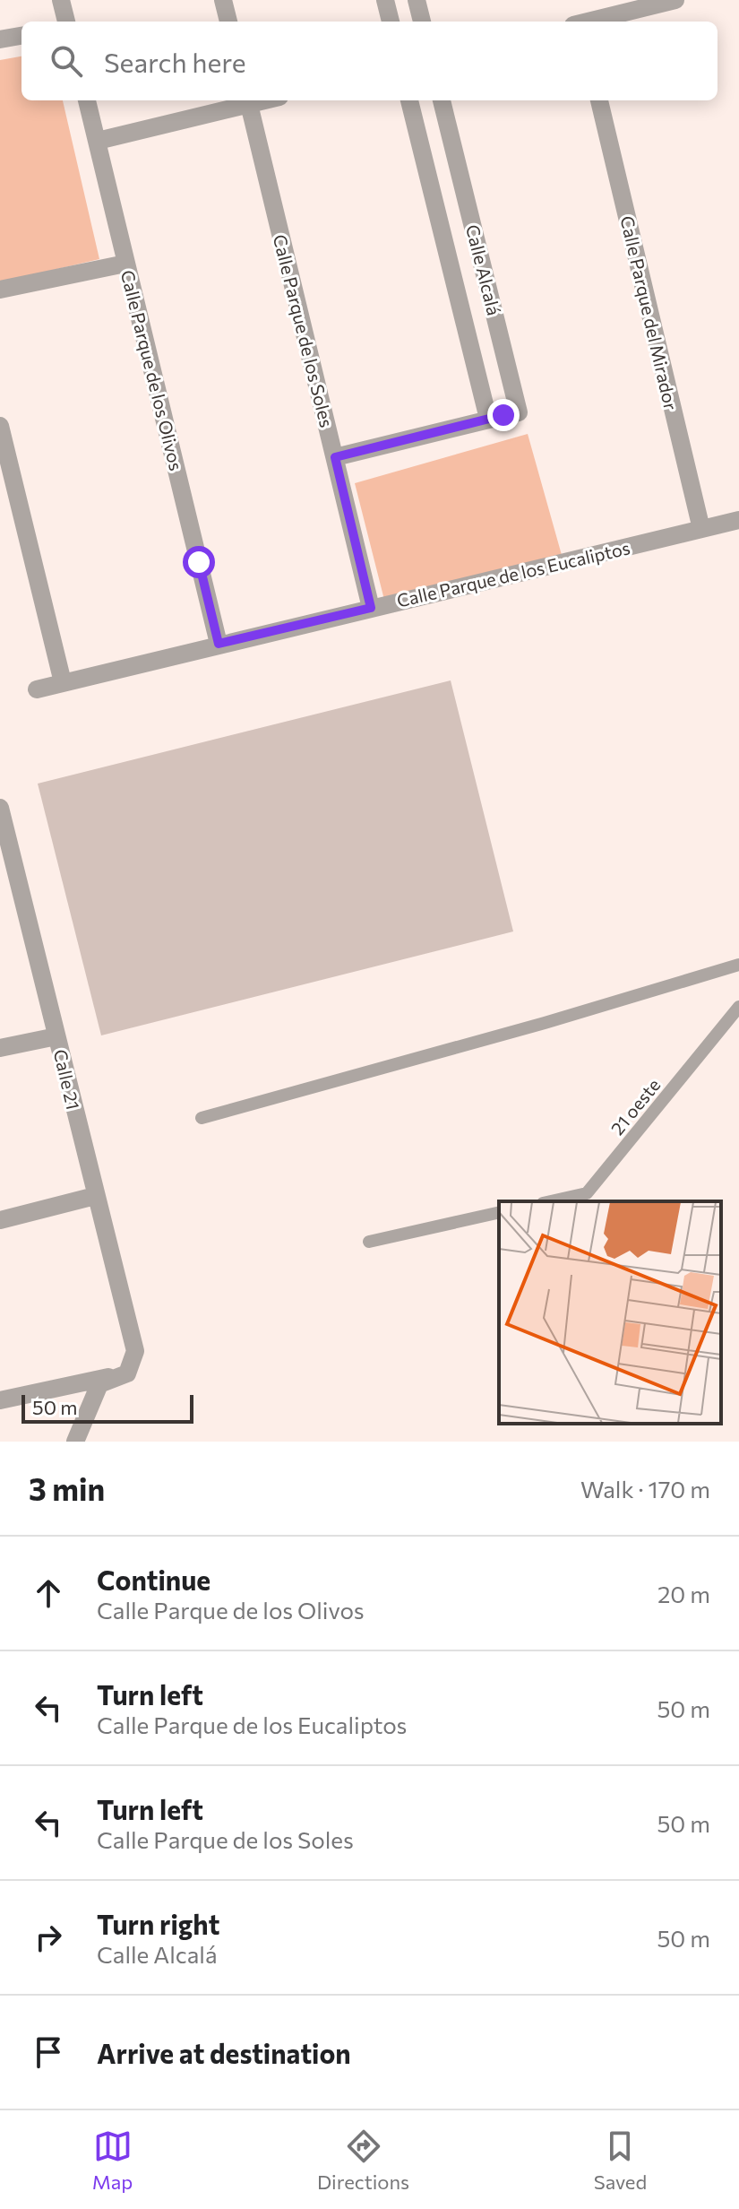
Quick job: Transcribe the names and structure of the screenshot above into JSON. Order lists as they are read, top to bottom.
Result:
{
  "streets": {
    "street": [
      "Calle Alcalá",
      "Calle Parque del Mirador",
      "Calle Parque de los Soles",
      "Calle Parque de los Olivos",
      "Calle Parque de los Eucaliptos",
      "Calle 21"
    ],
    "lane": ["21 oeste"]
  },
  "crossings": [
    ["Calle Alcalá", "Calle Parque de los Soles"],
    ["Calle Parque del Mirador", "Calle Parque de los Eucaliptos"],
    ["Calle Parque de los Soles", "Calle Parque de los Eucaliptos"],
    ["Calle Parque de los Olivos", "Calle Parque de los Eucaliptos"]
  ],
  "scale_bar": "50 m",
  "page": {
    "search": "Search here",
    "scale": "50 m",
    "heading": ["3 min", "Walk · 170 m"],
    "list": [
      ["Continue", "Calle Parque de los Olivos", "20 m"],
      ["Turn left", "Calle Parque de los Eucaliptos", "50 m"],
      ["Turn left", "Calle Parque de los Soles", "50 m"],
      ["Turn right", "Calle Alcalá", "50 m"],
      "Arrive at destination"
    ],
    "nav": ["Map", "Directions", "Saved"]
  }
}
